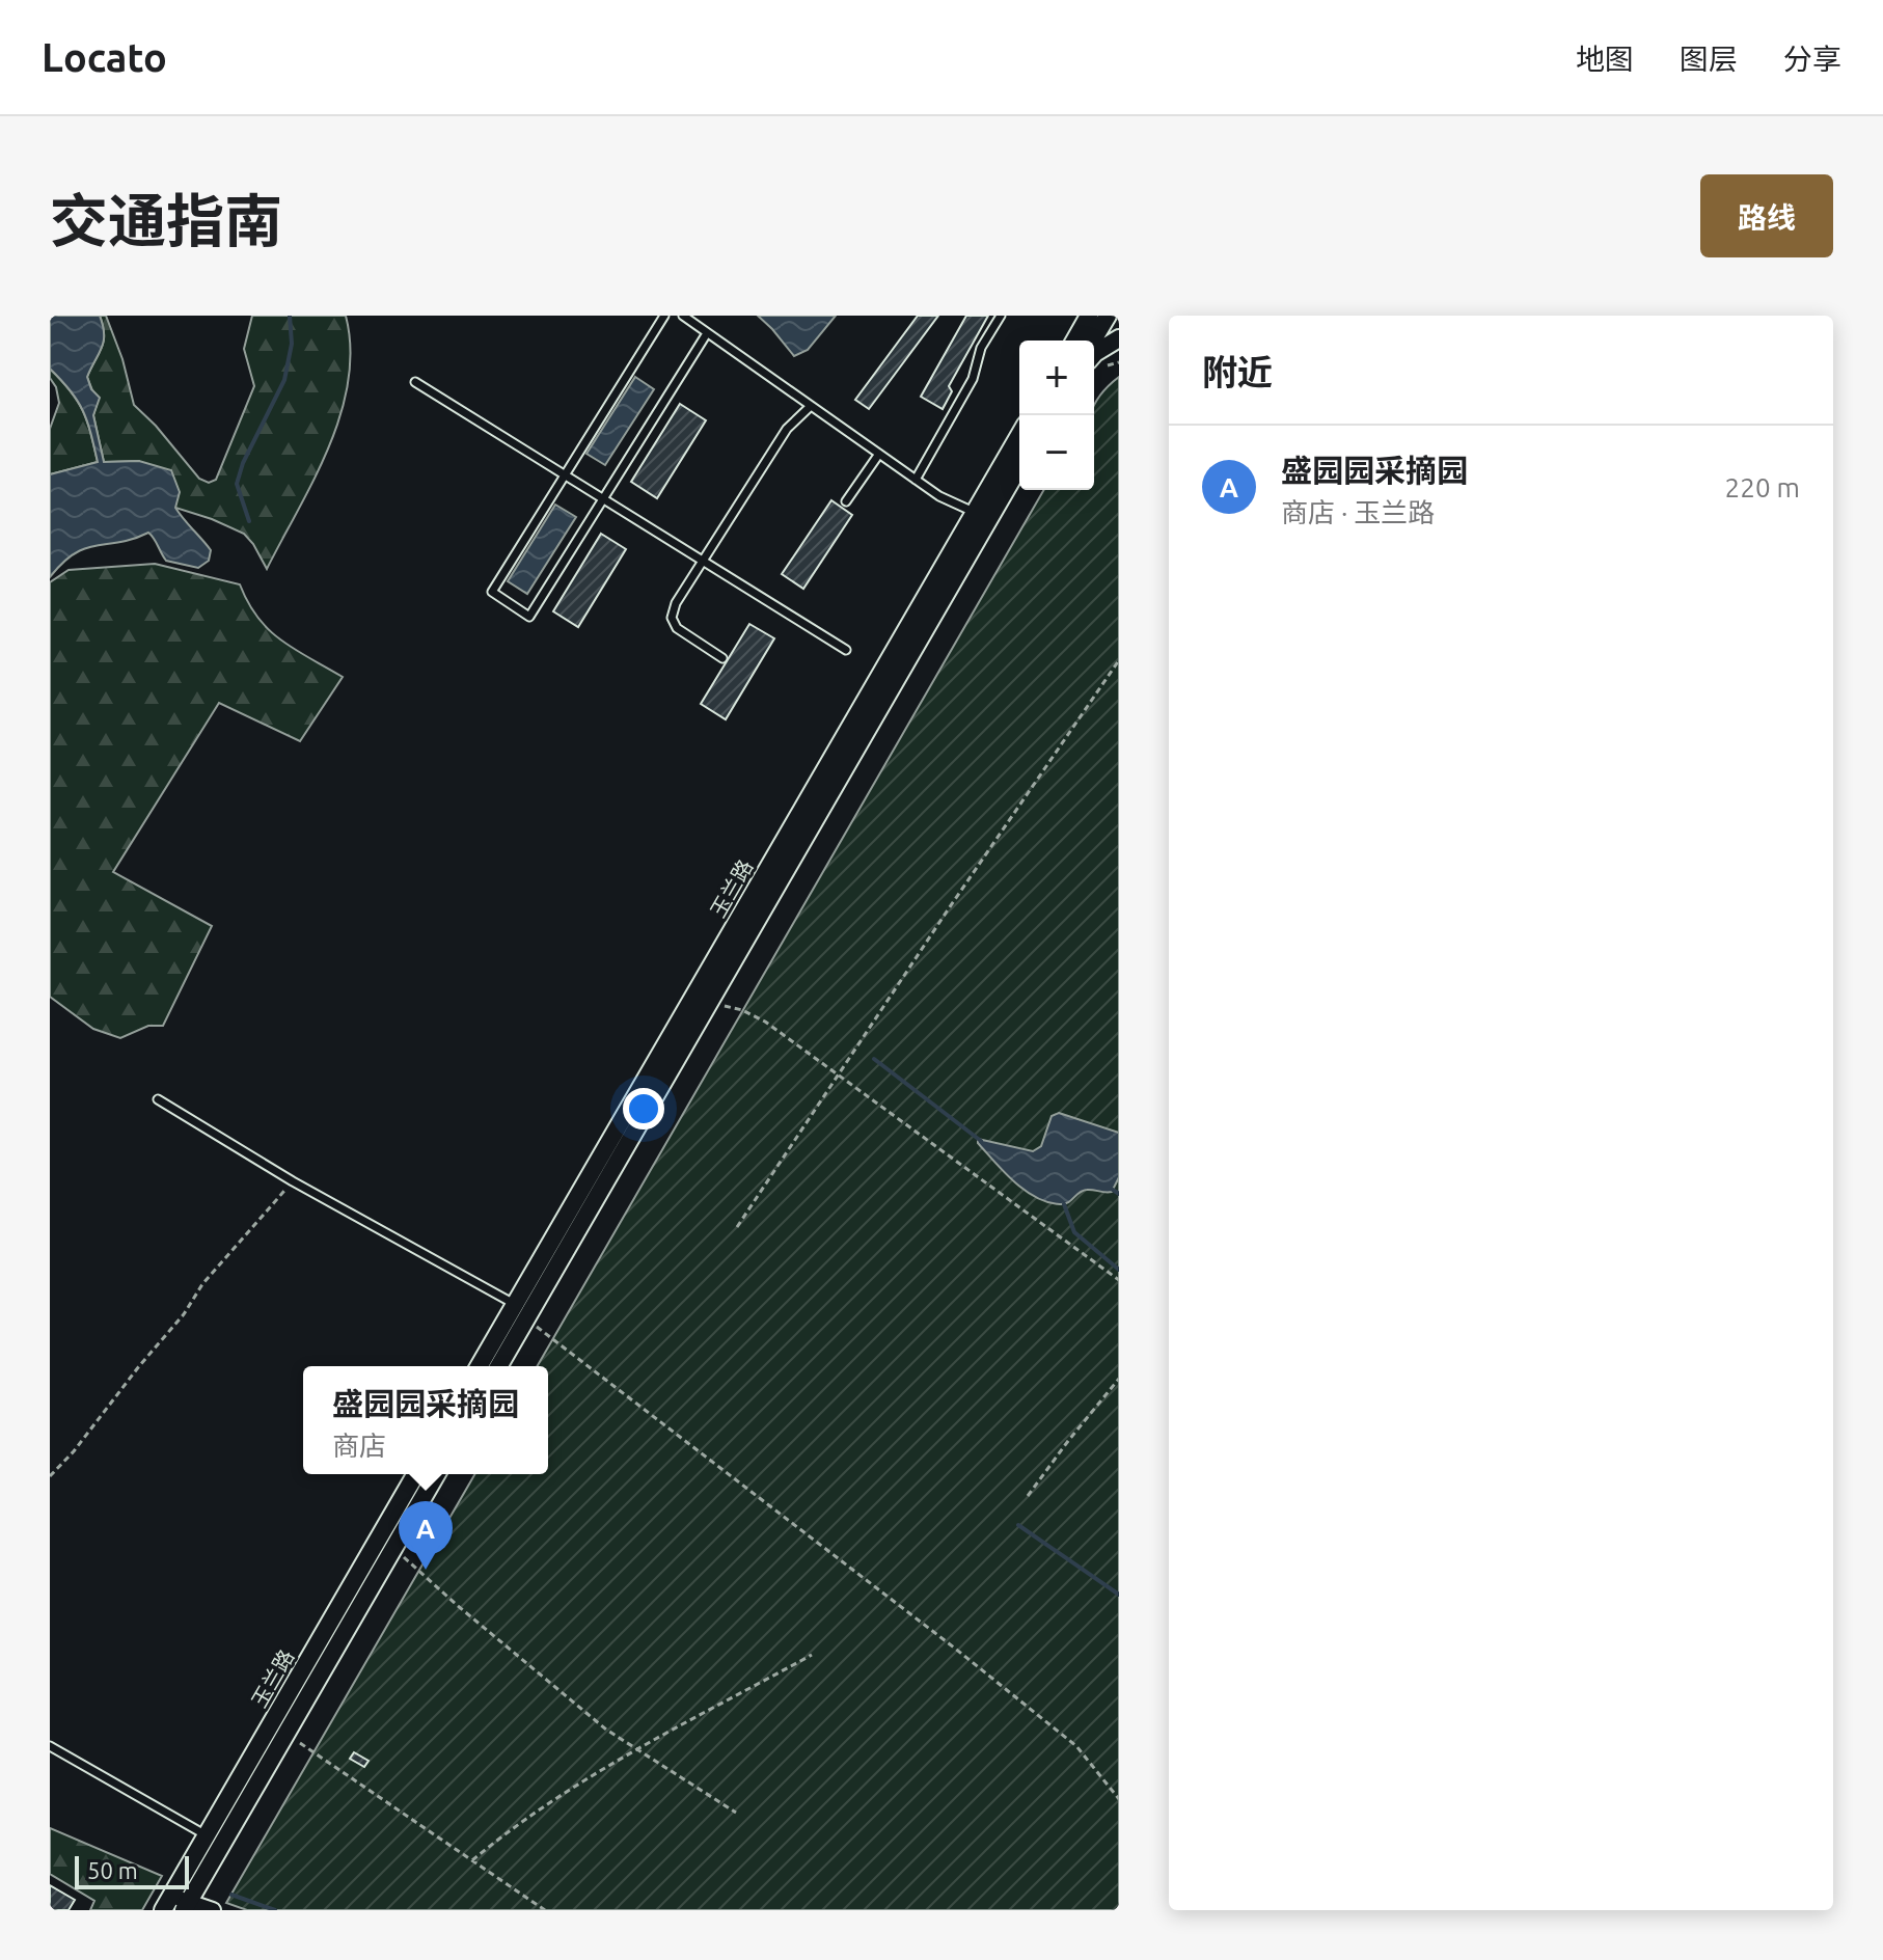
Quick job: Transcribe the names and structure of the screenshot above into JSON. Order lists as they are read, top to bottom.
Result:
{
  "streets": {
    "street": ["玉兰路"]
  },
  "scale_bar": "50 m",
  "page": {
    "header": "Locato",
    "nav": ["地图", "图层", "分享"],
    "title": "交通指南",
    "buttons": "路线",
    "heading": "附近",
    "map_buttons": ["+", "−"],
    "list": [
      {
        "mark": "A",
        "name": "盛园园采摘园",
        "note": "商店 · 玉兰路",
        "value": "220 m"
      }
    ],
    "popup": ["盛园园采摘园", "商店"],
    "pins": "A",
    "scale": "50 m"
  }
}
